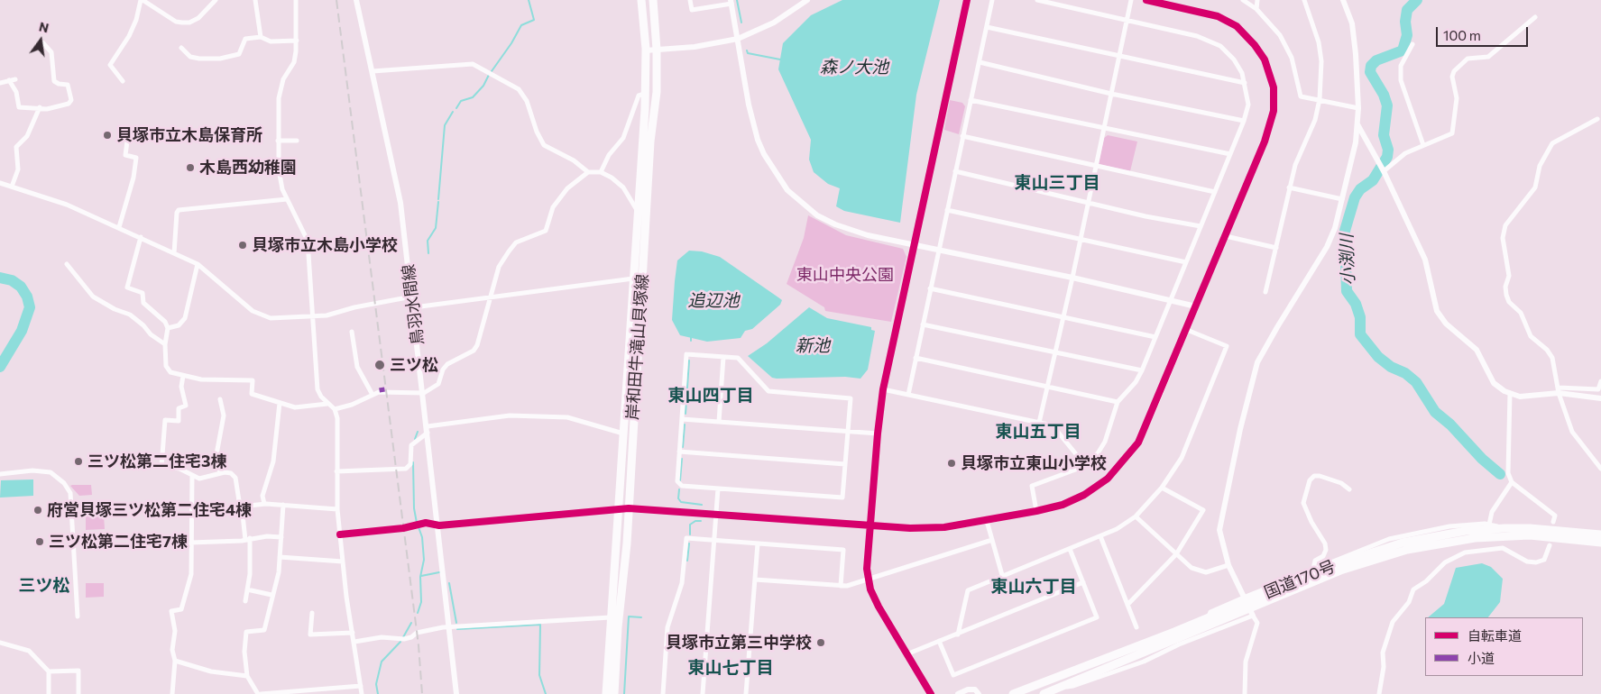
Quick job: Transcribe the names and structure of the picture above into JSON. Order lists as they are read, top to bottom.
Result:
{
  "streets": {
    "main road": ["岸和田牛滝山貝塚線", "国道170号"],
    "street": ["鳥羽水間線"]
  },
  "districts": [
    "東山三丁目",
    "東山四丁目",
    "東山五丁目",
    "三ツ松",
    "東山六丁目",
    "東山七丁目"
  ],
  "water": [
    "森ノ大池",
    "小渕川",
    "追辺池",
    "新池"
  ],
  "parks": ["東山中央公園"],
  "places": [
    "貝塚市立木島保育所",
    "木島西幼稚園",
    "貝塚市立木島小学校",
    "三ツ松",
    "三ツ松第二住宅3棟",
    "貝塚市立東山小学校",
    "府営貝塚三ツ松第二住宅4棟",
    "三ツ松第二住宅7棟",
    "貝塚市立第三中学校"
  ],
  "legend": ["自転車道", "小道"],
  "scale_bar": "100 m",
  "north": "top"
}
